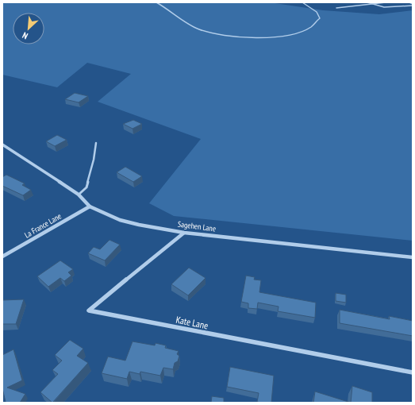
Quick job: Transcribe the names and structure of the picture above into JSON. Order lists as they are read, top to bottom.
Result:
{
  "streets": {
    "street": ["La France Lane", "Sagehen Lane", "Kate Lane"]
  },
  "crossings": [
    ["La France Lane", "Sagehen Lane"],
    ["Sagehen Lane", "Kate Lane"]
  ],
  "north": "bottom left"
}
